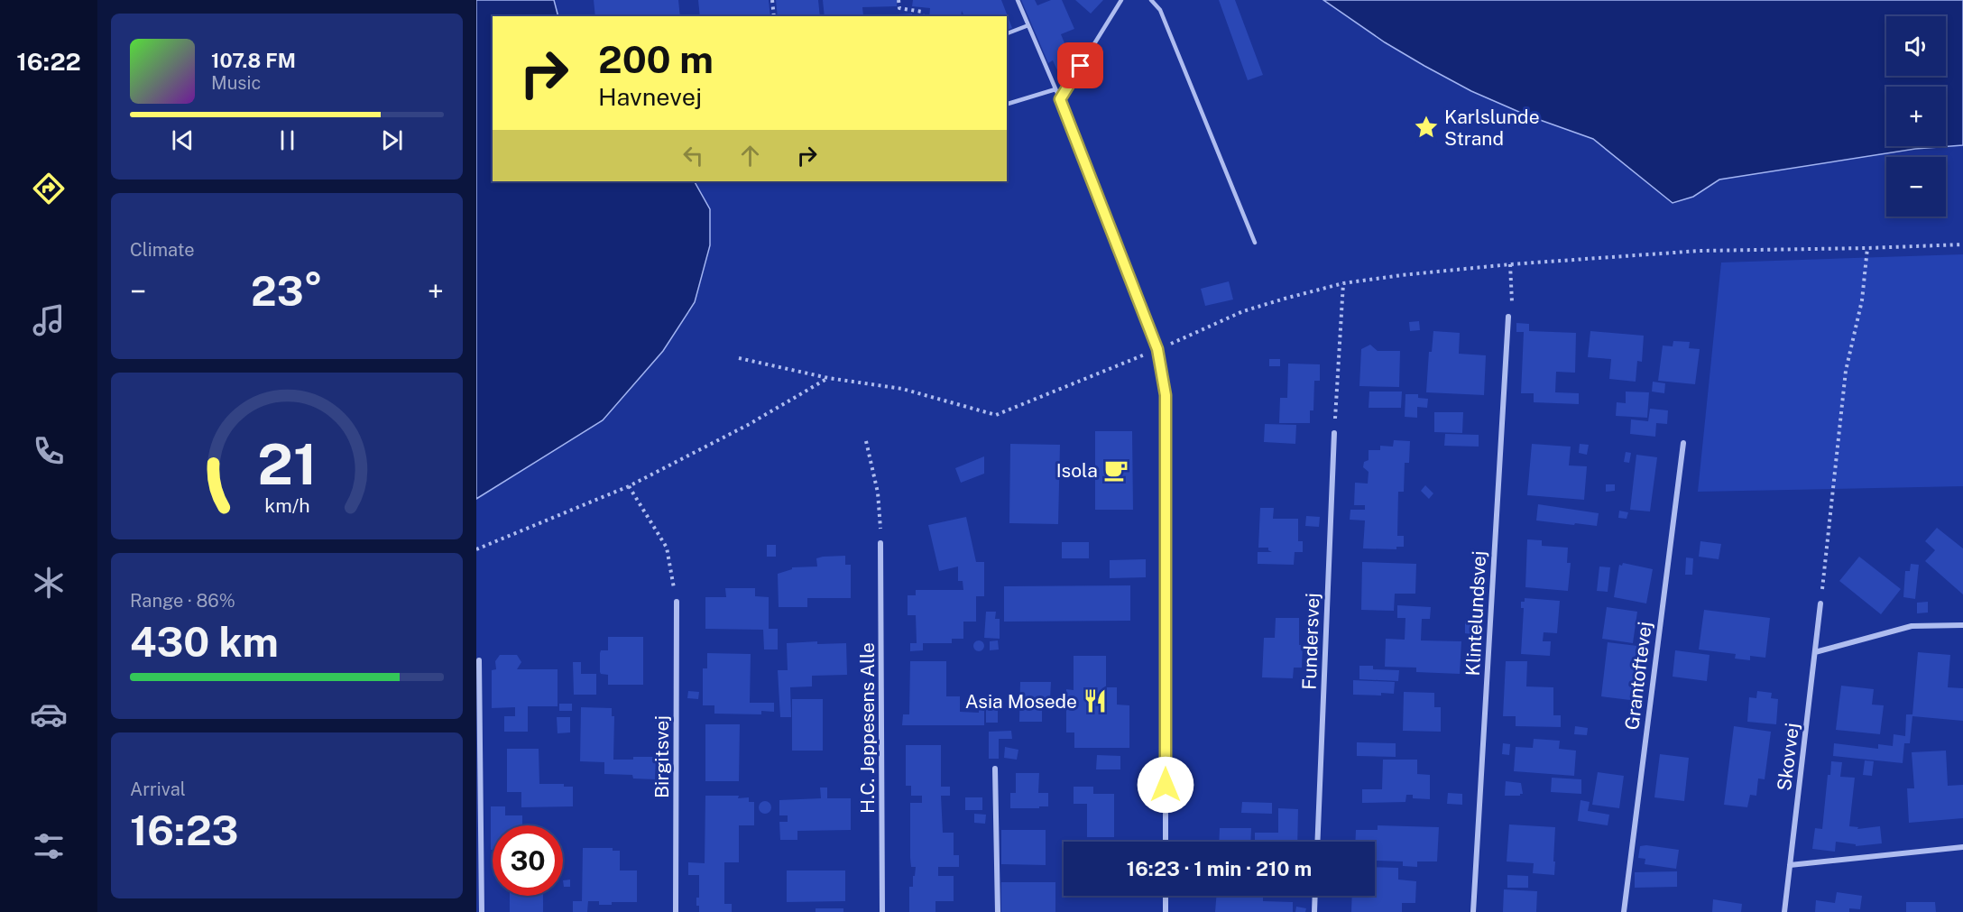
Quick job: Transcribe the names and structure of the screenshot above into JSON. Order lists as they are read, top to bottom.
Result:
{
  "streets": {
    "street": [
      "Klintelundsvej",
      "Fundersvej",
      "Grantoftevej",
      "H.C. Jeppesens Alle",
      "Birgitsvej",
      "Skovvej"
    ]
  },
  "places": {
    "place": ["Karlslunde Strand"],
    "cafe": ["Isola"],
    "restaurant": ["Asia Mosede"]
  },
  "page": {
    "tabs": "16:22",
    "map_buttons": ["+", "−"],
    "turn": ["200 m", "Havnevej"],
    "song": ["107.8 FM", "Music"],
    "tile": [
      "Climate",
      ["Range · 86%", "430 km"],
      ["Arrival", "16:23"]
    ],
    "heat": ["−", "23°", "+"],
    "limit": "30",
    "trip": "16:23 · 1 min · 210 m",
    "gauge": ["21", "km/h"]
  }
}
